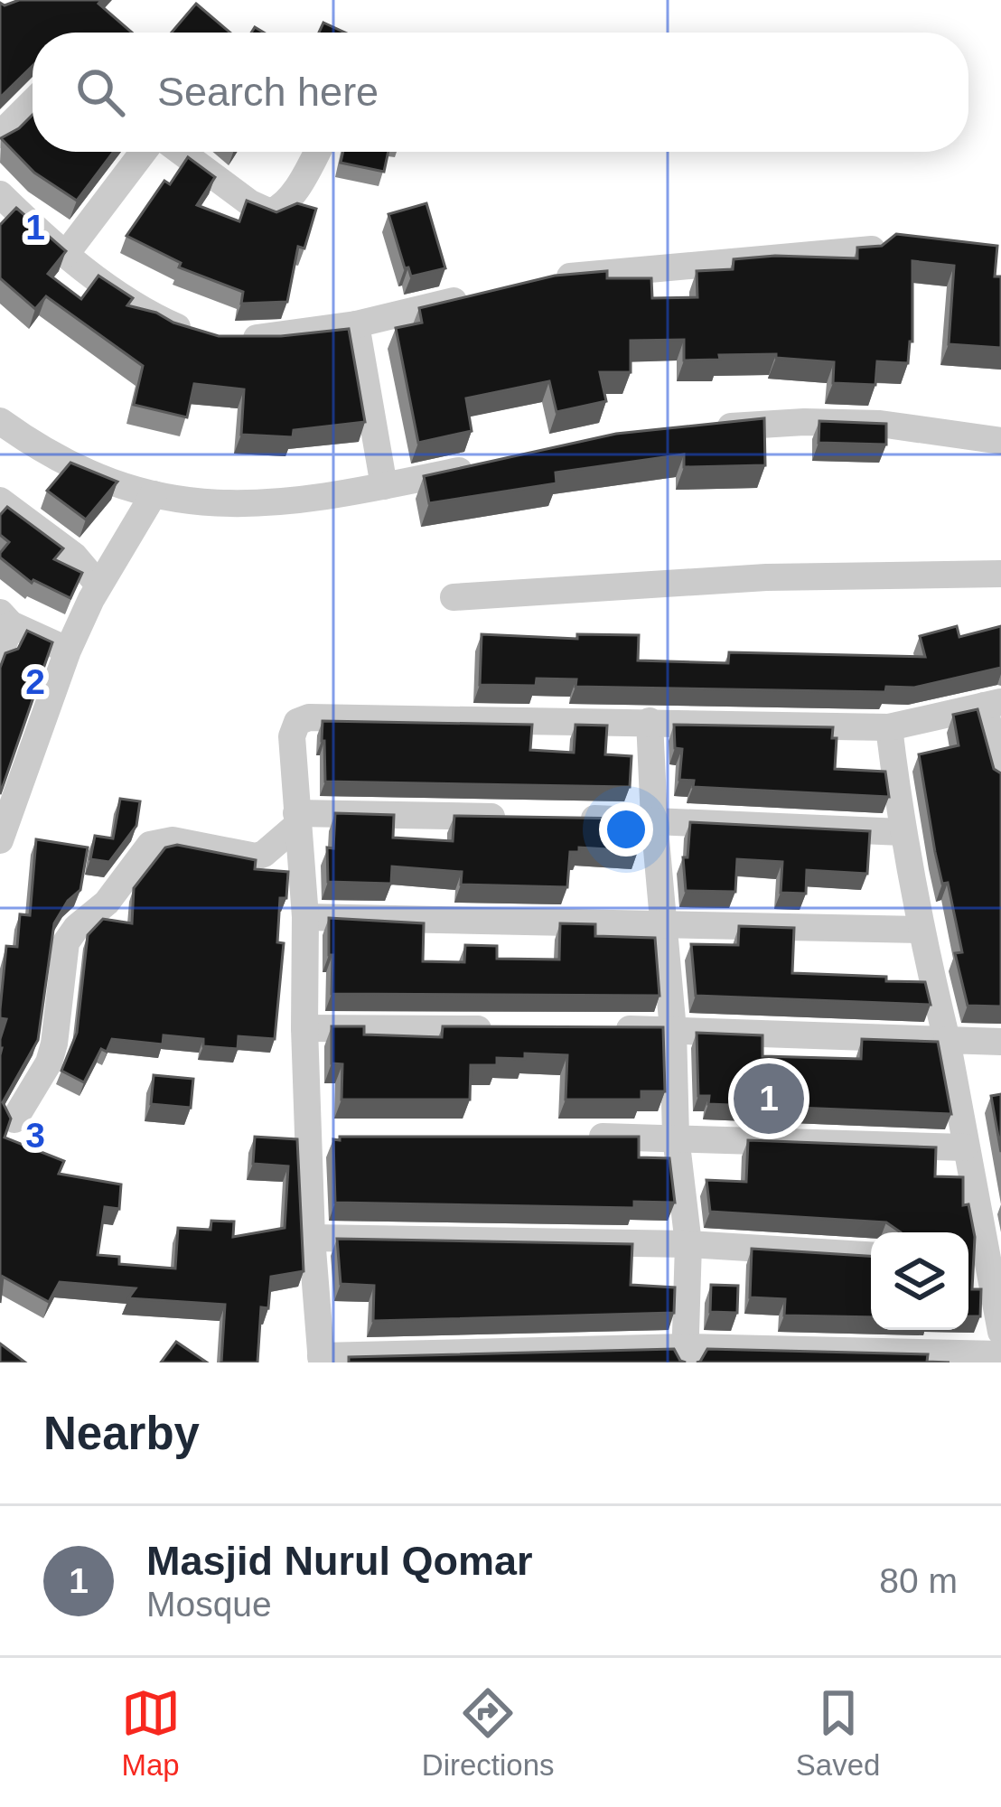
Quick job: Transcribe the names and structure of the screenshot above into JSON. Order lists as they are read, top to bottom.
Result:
{
  "page": {
    "search": "Search here",
    "pins": "1",
    "heading": "Nearby",
    "list": [
      {
        "mark": "1",
        "name": "Masjid Nurul Qomar",
        "note": "Mosque",
        "value": "80 m"
      }
    ],
    "nav": ["Map", "Directions", "Saved"]
  },
  "grid": {
    "rows": ["1", "2", "3"]
  }
}
